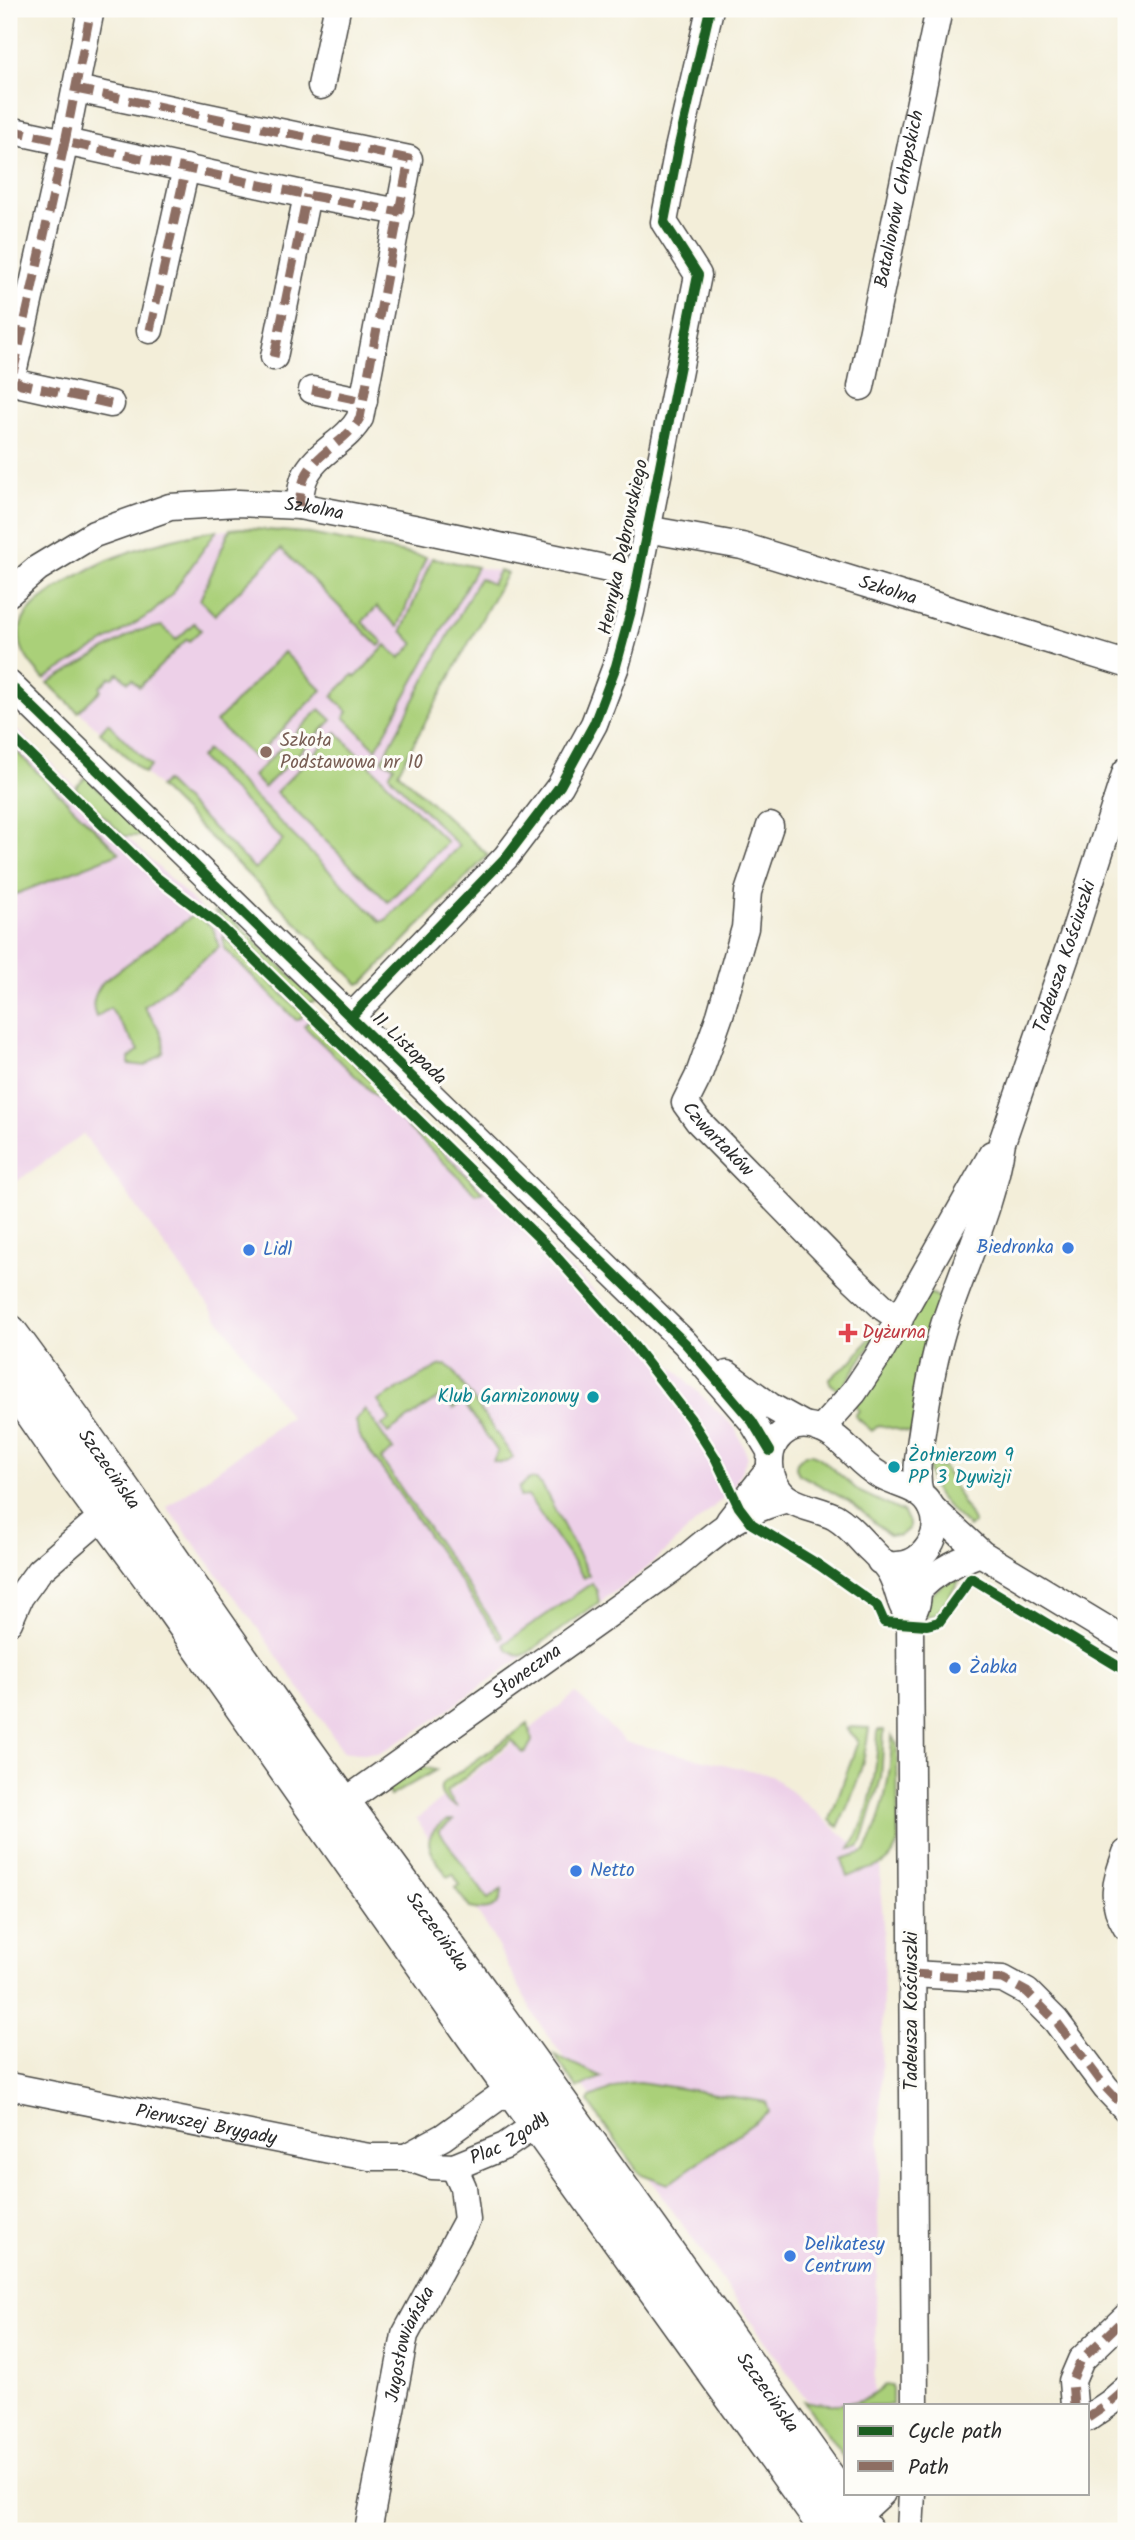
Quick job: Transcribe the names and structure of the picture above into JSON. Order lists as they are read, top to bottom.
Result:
{
  "streets": {
    "main road": ["Szczecińska"],
    "street": [
      "Batalionów Chłopskich",
      "Szkolna",
      "Henryka Dąbrowskiego",
      "Tadeusza Kościuszki",
      "11 Listopada",
      "Czwartaków",
      "Słoneczna",
      "Pierwszej Brygady",
      "Plac Zgody",
      "Jugosłowiańska"
    ]
  },
  "crossings": [
    ["Szkolna", "Henryka Dąbrowskiego"],
    ["Henryka Dąbrowskiego", "11 Listopada"],
    ["Tadeusza Kościuszki", "11 Listopada"],
    ["Tadeusza Kościuszki", "Czwartaków"],
    ["Tadeusza Kościuszki", "Słoneczna"],
    ["11 Listopada", "Słoneczna"],
    ["Szczecińska", "Słoneczna"],
    ["Szczecińska", "Plac Zgody"],
    ["Pierwszej Brygady", "Plac Zgody"],
    ["Plac Zgody", "Jugosłowiańska"]
  ],
  "places": {
    "other": [
      "Szkoła Podstawowa nr 10",
      "Biedronka",
      "Lidl",
      "Klub Garnizonowy",
      "Żołnierzom 9 PP 3 Dywizji",
      "Żabka",
      "Netto",
      "Delikatesy Centrum"
    ],
    "health": ["Dyżurna"]
  },
  "legend": ["Cycle path", "Path"]
}
